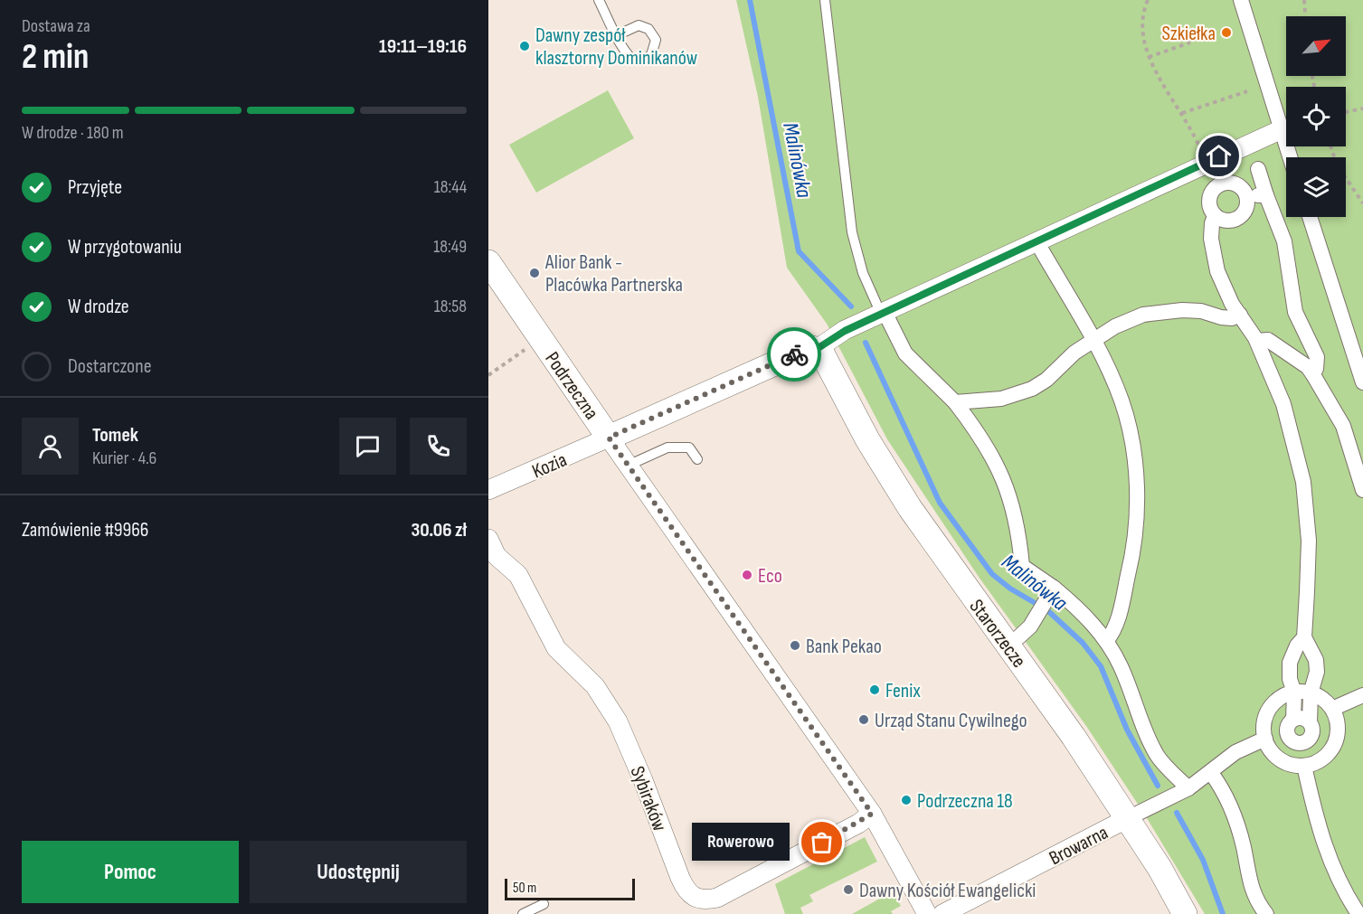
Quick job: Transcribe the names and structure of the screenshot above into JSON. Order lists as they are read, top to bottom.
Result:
{
  "streets": {
    "street": [
      "Podrzeczna",
      "Kozia",
      "Starorzecze",
      "Sybiraków",
      "Browarna"
    ]
  },
  "crossings": [
    ["Podrzeczna", "Kozia"],
    ["Podrzeczna", "Sybiraków"],
    ["Starorzecze", "Browarna"]
  ],
  "water": ["Malinówka"],
  "places": [
    "Szkiełka",
    "Dawny zespół klasztorny Dominikanów",
    "Alior Bank - Placówka Partnerska",
    "Eco",
    "Bank Pekao",
    "Fenix",
    "Urząd Stanu Cywilnego",
    "Podrzeczna 18",
    "Rowerowo",
    "Dawny Kościół Ewangelicki"
  ],
  "scale_bar": "50 m",
  "north": "top right",
  "page": {
    "heading": ["2 min", "Dostawa za", "19:11–19:16"],
    "panel": [
      "Tomek",
      "Kurier · 4.6",
      "Zamówienie #9966",
      "30.06 zł"
    ],
    "bar": "W drodze · 180 m",
    "list": [
      ["Przyjęte", "18:44"],
      ["W przygotowaniu", "18:49"],
      ["W drodze", "18:58"],
      "Dostarczone"
    ],
    "bubble": "Rowerowo",
    "buttons": ["Pomoc", "Udostępnij"],
    "scale": "50 m"
  }
}
